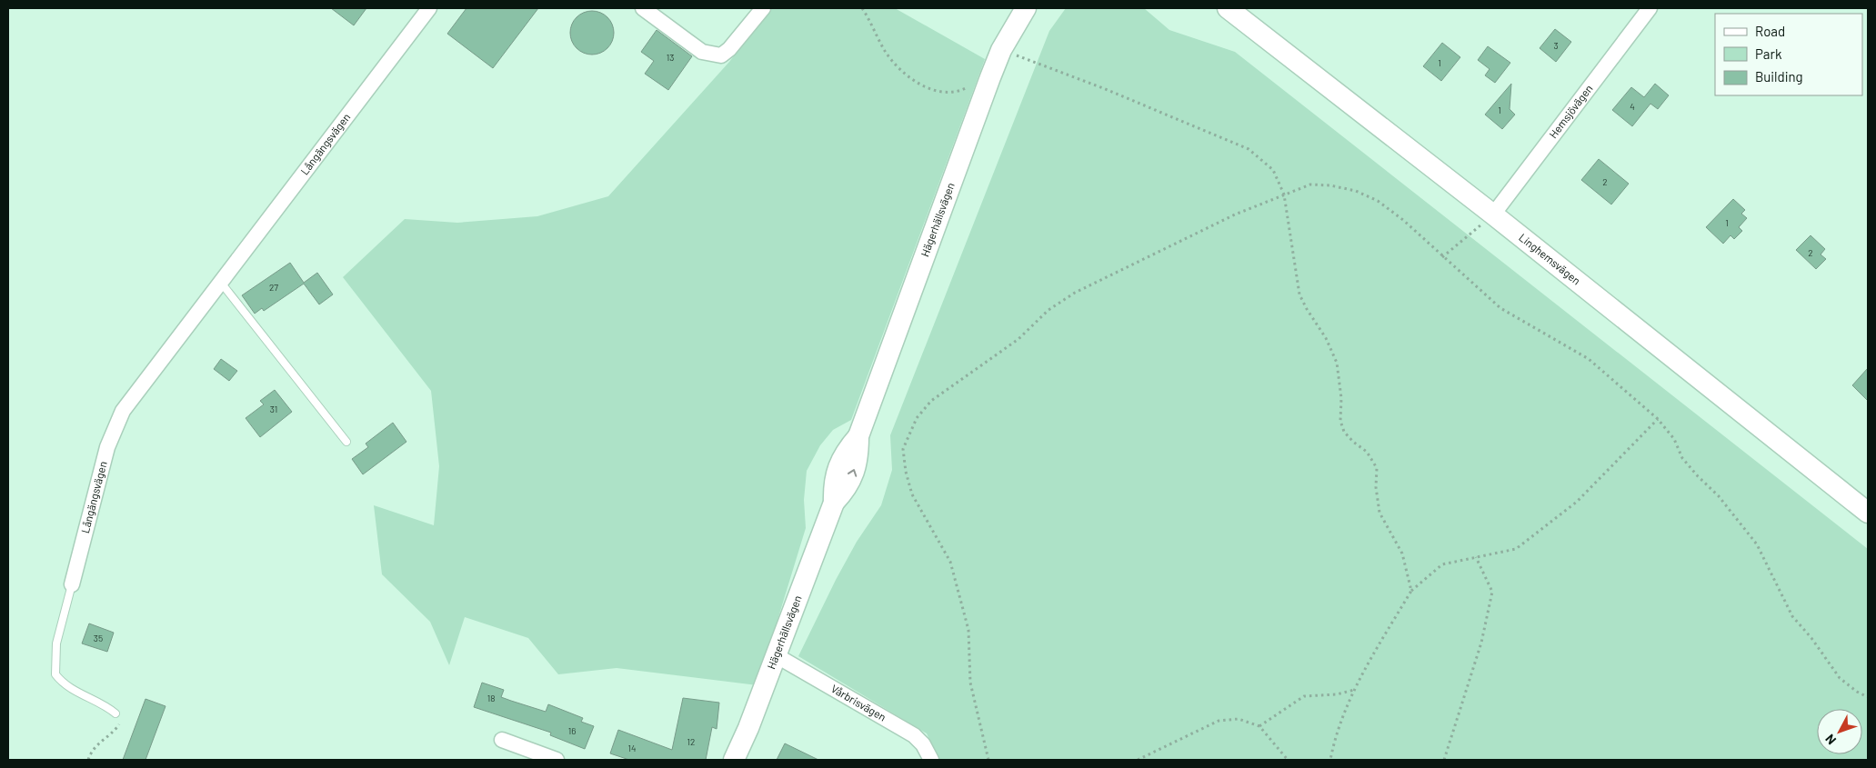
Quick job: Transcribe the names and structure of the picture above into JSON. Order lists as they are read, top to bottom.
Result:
{
  "streets": {
    "street": [
      "Hemsjövägen",
      "Långängsvägen",
      "Hägerhällsvägen",
      "Linghemsvägen",
      "Vårbrisvägen"
    ]
  },
  "crossings": [
    ["Hemsjövägen", "Linghemsvägen"],
    ["Hägerhällsvägen", "Vårbrisvägen"]
  ],
  "house_numbers": [
    "3",
    "13",
    "1",
    "4",
    "1",
    "2",
    "1",
    "2",
    "27",
    "31",
    "35",
    "18",
    "16",
    "12",
    "14"
  ],
  "legend": ["Road", "Park", "Building"],
  "north": "bottom left"
}
